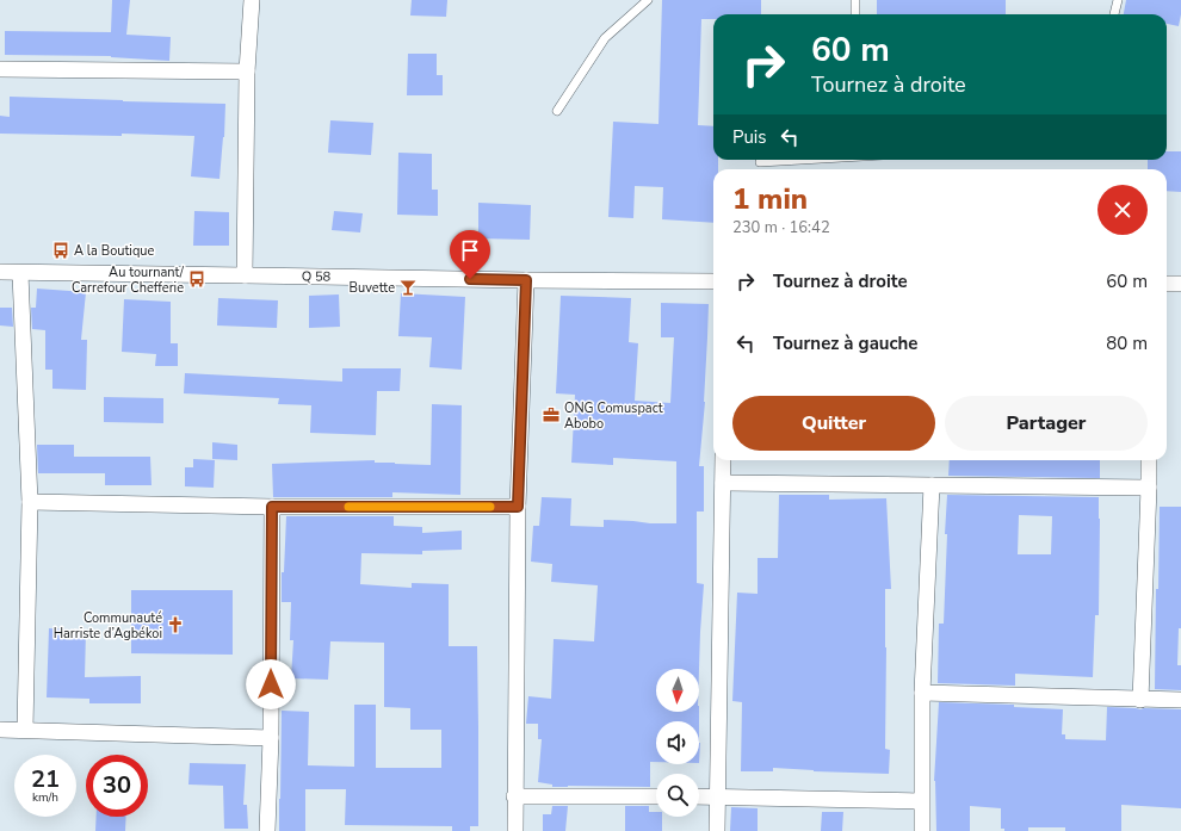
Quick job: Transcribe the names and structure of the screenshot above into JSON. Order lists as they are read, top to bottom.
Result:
{
  "streets": {
    "street": ["Q 58"]
  },
  "places": {
    "bus stop": ["A la Boutique", "Au tournant/ Carrefour Chefferie"],
    "bar": ["Buvette"],
    "office": ["ONG Comuspact Abobo"],
    "church": ["Communauté Harriste d’Agbékoi"]
  },
  "north": "bottom",
  "page": {
    "turn": ["60 m", "Tournez à droite"],
    "then": "Puis",
    "heading": ["1 min", "230 m · 16:42"],
    "list": [
      {
        "name": "Tournez à droite",
        "value": "60 m"
      },
      {
        "name": "Tournez à gauche",
        "value": "80 m"
      }
    ],
    "buttons": ["Quitter", "Partager"],
    "speed": "21 km/h",
    "limit": "30"
  }
}
